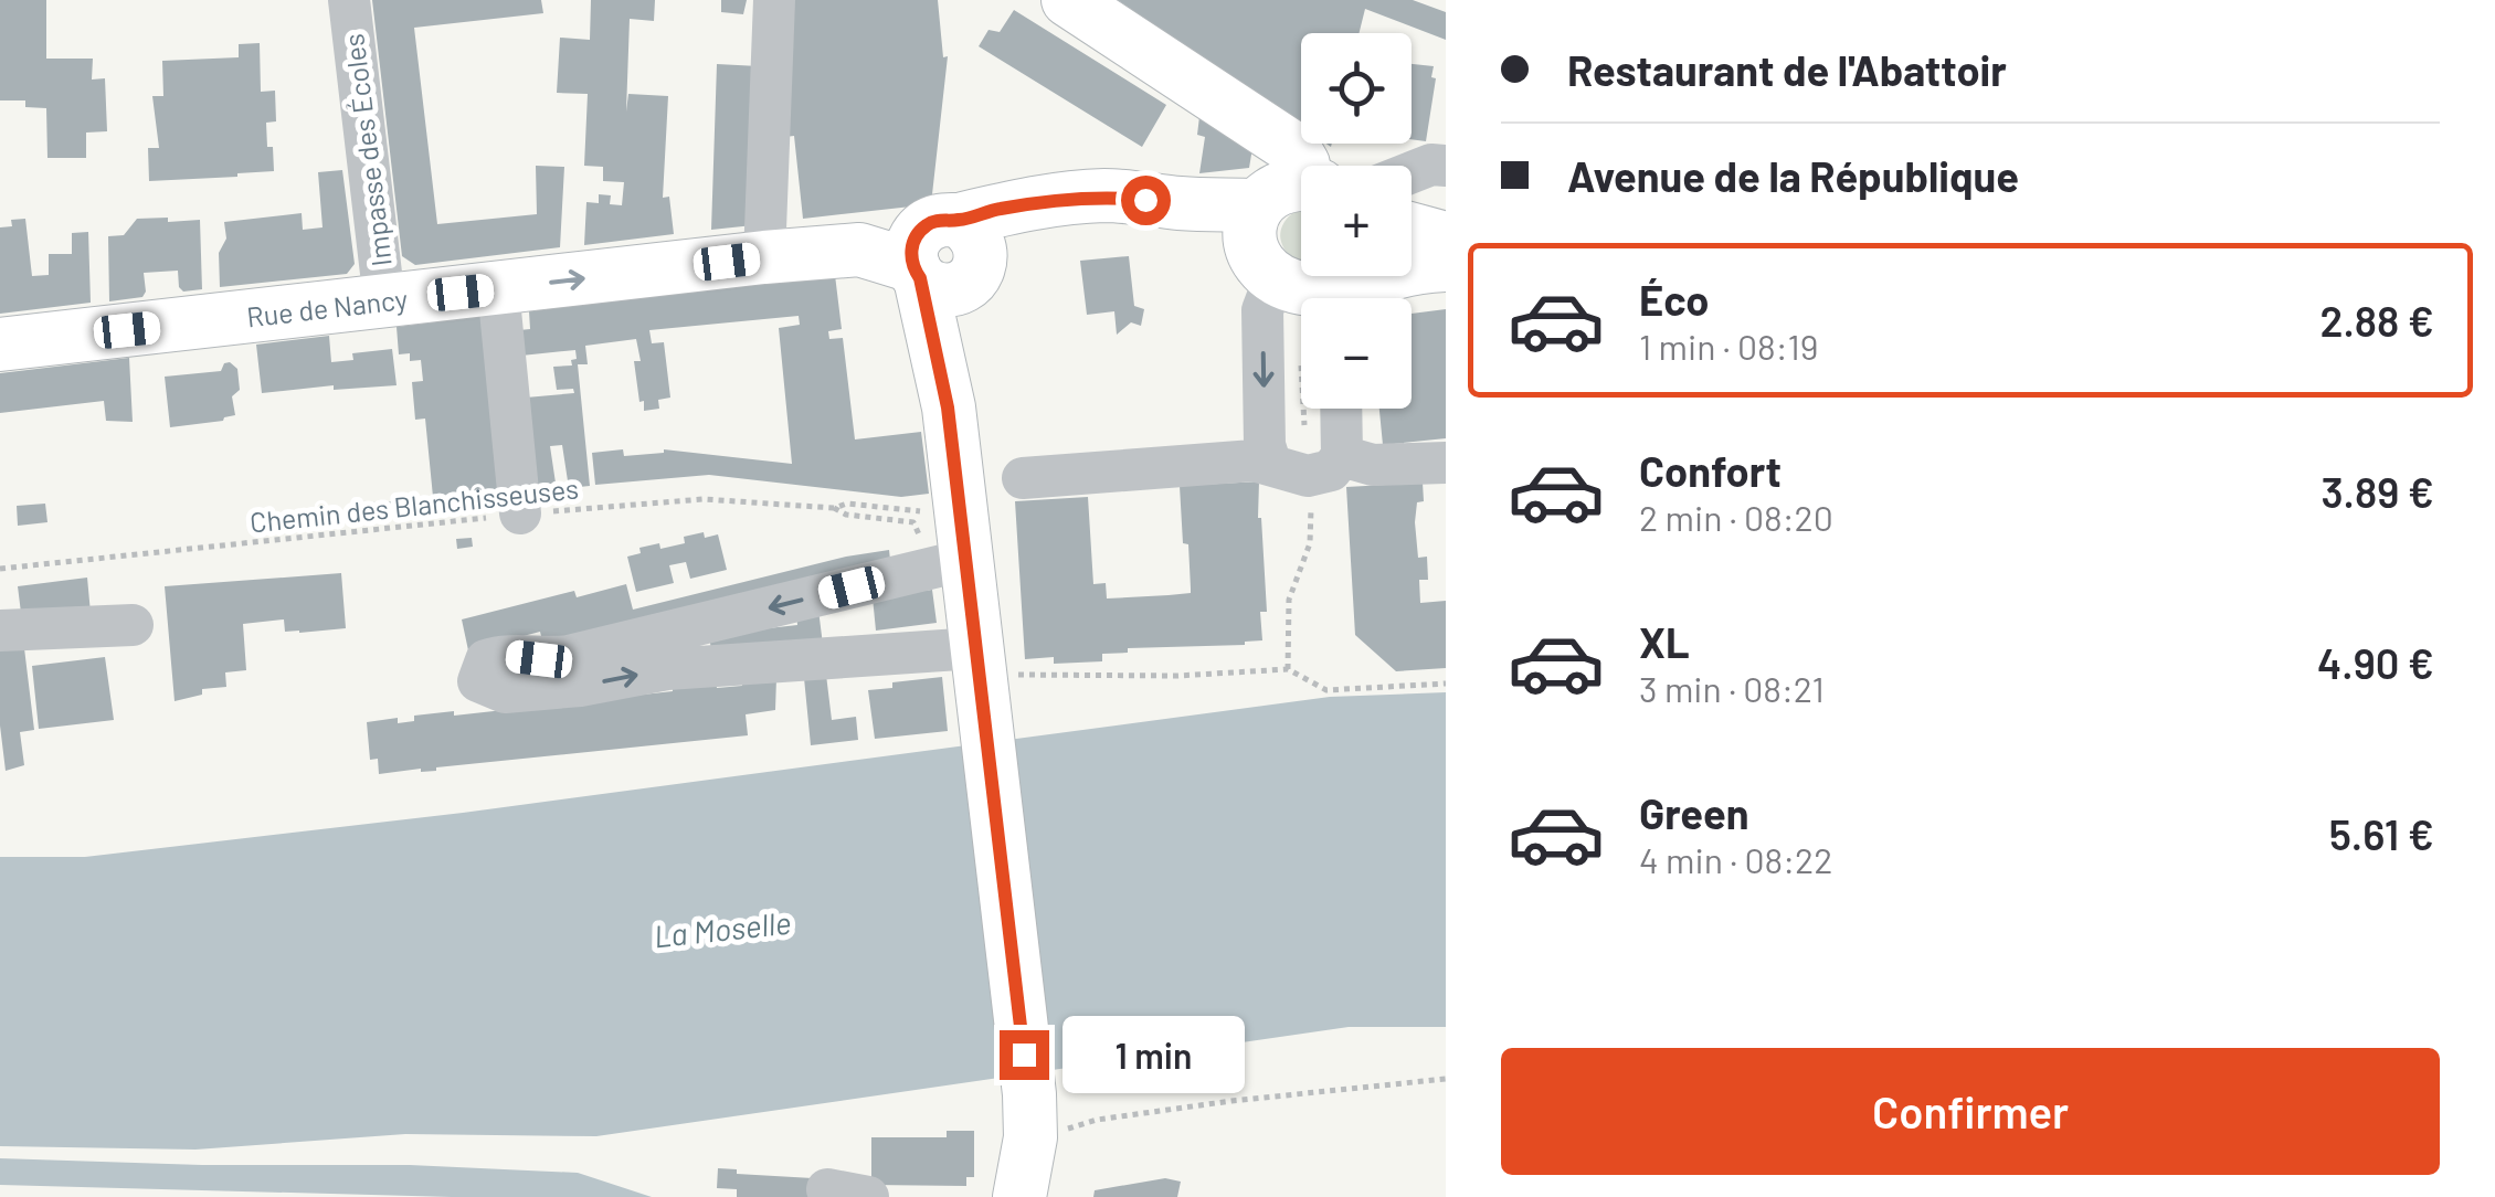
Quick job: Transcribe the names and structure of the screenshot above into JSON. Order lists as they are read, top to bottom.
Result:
{
  "streets": {
    "main road": ["Rue de Nancy"],
    "street": ["Impasse des Écoles"],
    "path": ["Chemin des Blanchisseuses"]
  },
  "crossings": [
    ["Impasse des Écoles", "Rue de Nancy"]
  ],
  "water": ["La Moselle"],
  "page": {
    "banner": ["Restaurant de l'Abattoir", "Avenue de la République"],
    "map_buttons": ["+", "−"],
    "list": [
      {
        "name": "Éco",
        "note": "1 min · 08:19",
        "value": "2.88 €"
      },
      {
        "name": "Confort",
        "note": "2 min · 08:20",
        "value": "3.89 €"
      },
      {
        "name": "XL",
        "note": "3 min · 08:21",
        "value": "4.90 €"
      },
      {
        "name": "Green",
        "note": "4 min · 08:22",
        "value": "5.61 €"
      }
    ],
    "bubble": "1 min",
    "buttons": "Confirmer"
  }
}
